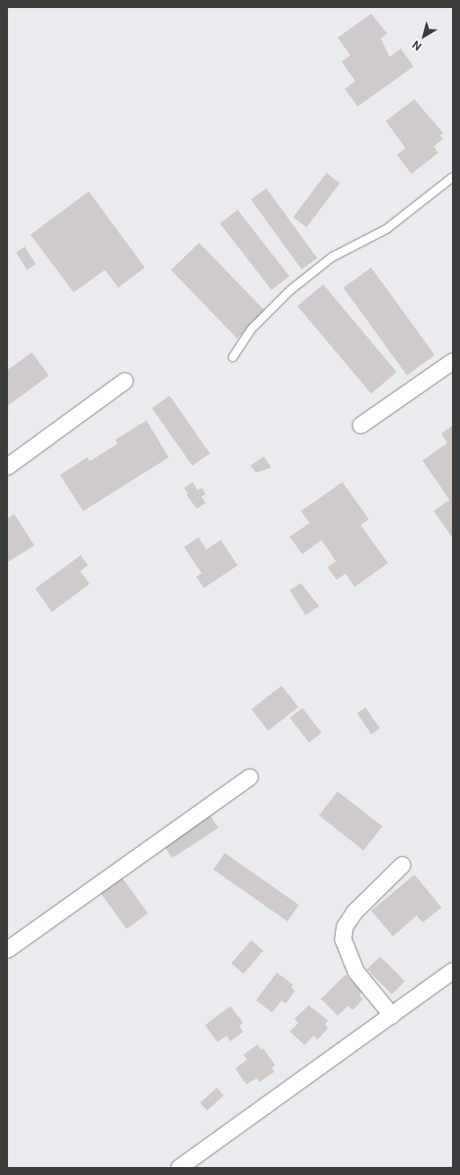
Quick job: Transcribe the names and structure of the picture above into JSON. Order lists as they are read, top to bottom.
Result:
{
  "north": "bottom left"
}
